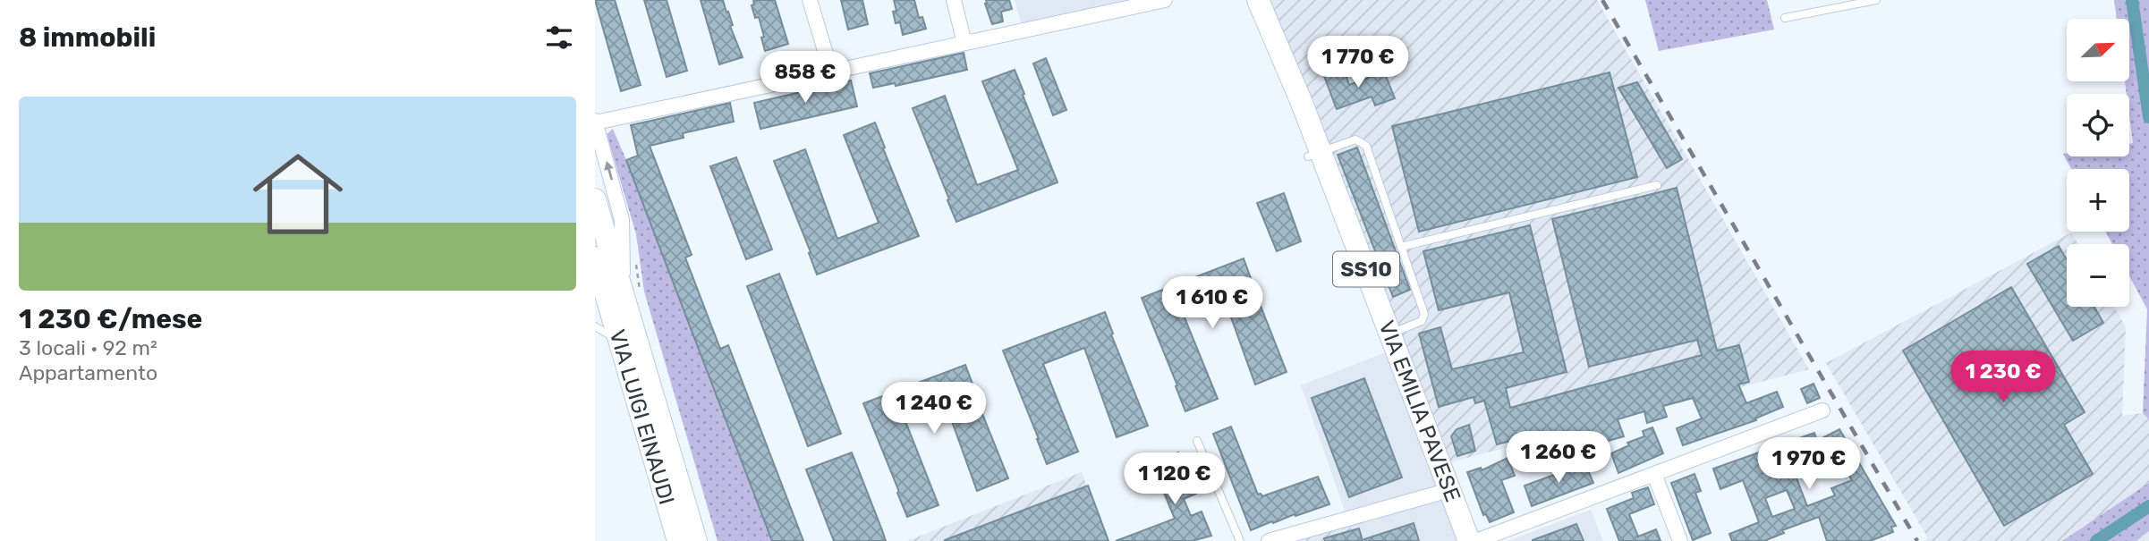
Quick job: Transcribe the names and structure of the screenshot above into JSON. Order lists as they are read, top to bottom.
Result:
{
  "streets": {
    "main road": ["SS10", "VIA EMILIA PAVESE", "VIA LUIGI EINAUDI"]
  },
  "north": "top right",
  "page": {
    "heading": "8 immobili",
    "map_buttons": ["+", "−"],
    "price": [
      "1 770 €",
      "858 €",
      "1 610 €",
      "1 230 €",
      "1 240 €",
      "1 260 €",
      "1 970 €",
      "1 120 €"
    ],
    "list": [
      {
        "name": "1 230 €/mese",
        "note": "3 locali · 92 m² · Appartamento"
      }
    ]
  }
}
